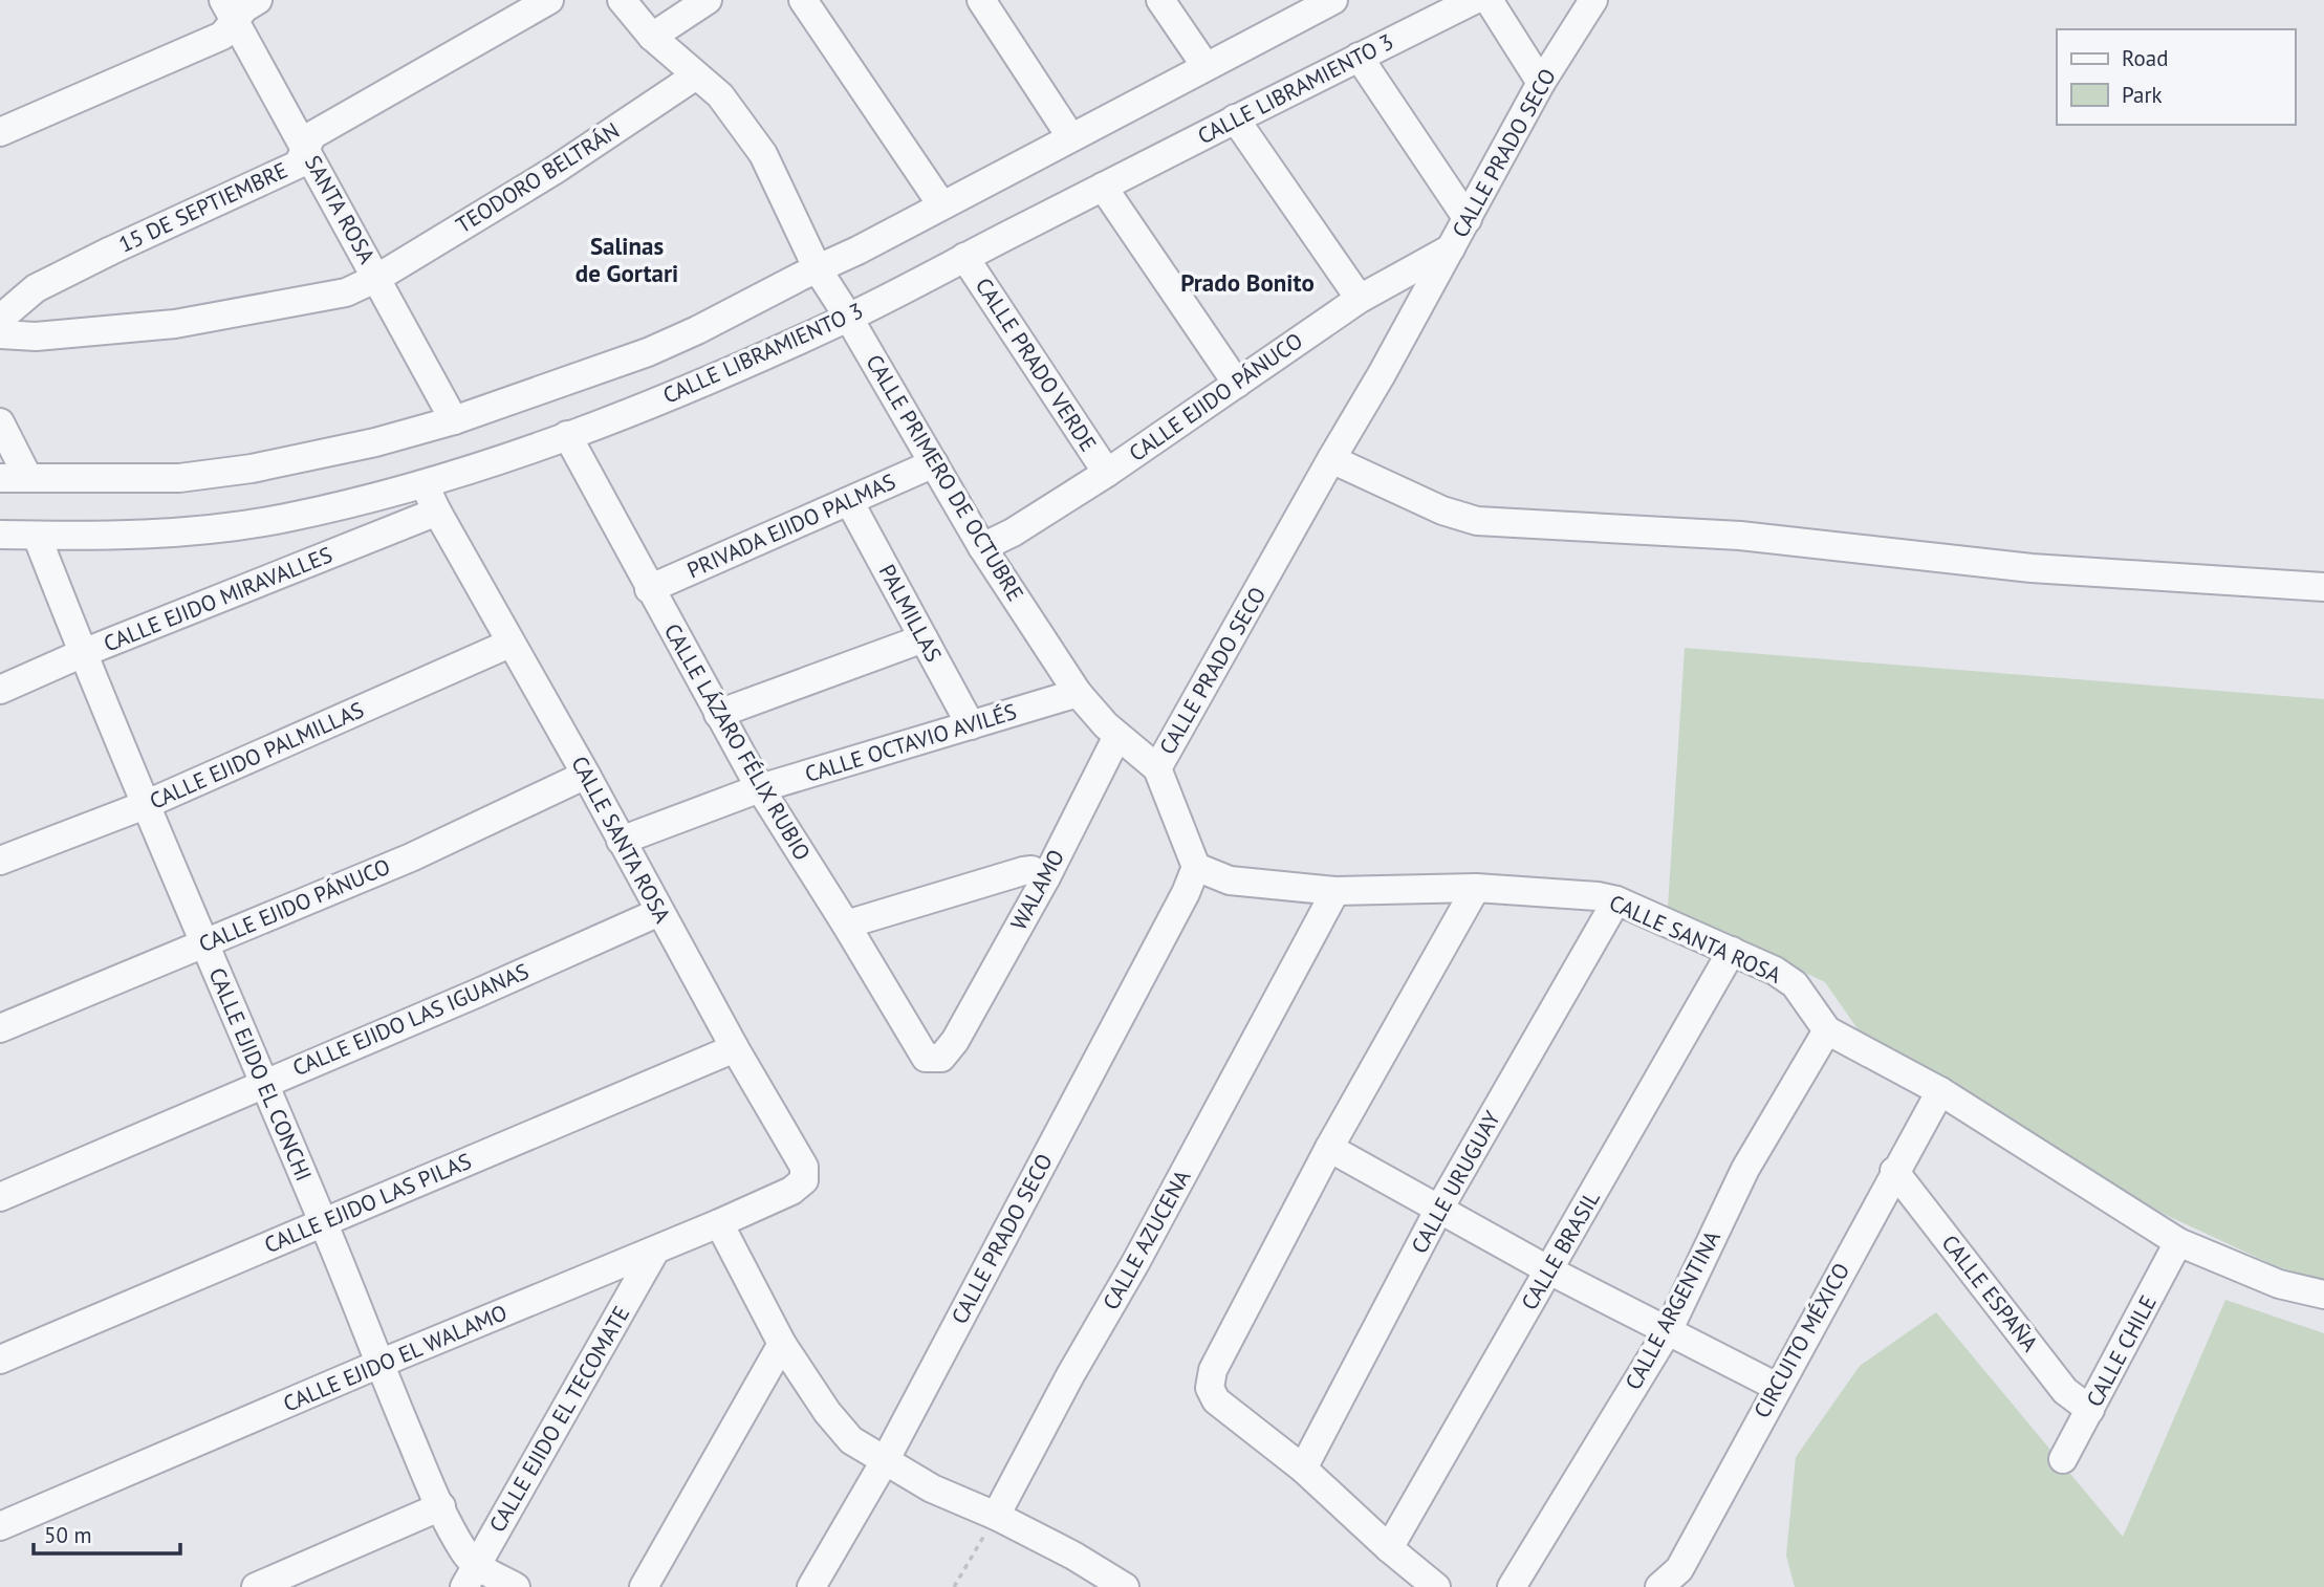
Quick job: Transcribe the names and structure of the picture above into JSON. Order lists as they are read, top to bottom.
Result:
{
  "streets": {
    "street": [
      "CALLE LIBRAMIENTO 3",
      "CALLE PRADO SECO",
      "TEODORO BELTRÁN",
      "15 DE SEPTIEMBRE",
      "SANTA ROSA",
      "CALLE PRADO VERDE",
      "CALLE EJIDO PÁNUCO",
      "CALLE PRIMERO DE OCTUBRE",
      "PRIVADA EJIDO PALMAS",
      "CALLE EJIDO MIRAVALLES",
      "PALMILLAS",
      "CALLE LÁZARO FÉLIX RUBIO",
      "CALLE OCTAVIO AVILÉS",
      "CALLE EJIDO PALMILLAS",
      "CALLE SANTA ROSA",
      "WALAMO",
      "CALLE EJIDO LAS IGUANAS",
      "CALLE EJIDO EL CONCHI",
      "CALLE URUGUAY",
      "CALLE EJIDO LAS PILAS",
      "CALLE AZUCENA",
      "CALLE BRASIL",
      "CALLE ESPAÑA",
      "CALLE ARGENTINA",
      "CIRCUITO MÉXICO",
      "CALLE CHILE",
      "CALLE EJIDO EL WALAMO",
      "CALLE EJIDO EL TECOMATE"
    ]
  },
  "crossings": [
    ["CALLE LIBRAMIENTO 3", "CALLE PRADO VERDE"],
    ["CALLE LIBRAMIENTO 3", "CALLE PRIMERO DE OCTUBRE"],
    ["CALLE LIBRAMIENTO 3", "CALLE LÁZARO FÉLIX RUBIO"],
    ["CALLE LIBRAMIENTO 3", "CALLE SANTA ROSA"],
    ["CALLE LIBRAMIENTO 3", "CALLE EJIDO EL CONCHI"],
    ["CALLE PRADO SECO", "CALLE EJIDO PÁNUCO"],
    ["CALLE PRADO SECO", "CALLE PRIMERO DE OCTUBRE"],
    ["CALLE PRADO SECO", "CALLE SANTA ROSA"],
    ["TEODORO BELTRÁN", "SANTA ROSA"],
    ["TEODORO BELTRÁN", "CALLE PRIMERO DE OCTUBRE"],
    ["15 DE SEPTIEMBRE", "SANTA ROSA"],
    ["CALLE PRADO VERDE", "CALLE EJIDO PÁNUCO"],
    ["CALLE EJIDO PÁNUCO", "CALLE PRIMERO DE OCTUBRE"],
    ["CALLE EJIDO PÁNUCO", "CALLE SANTA ROSA"],
    ["CALLE EJIDO PÁNUCO", "CALLE EJIDO EL CONCHI"],
    ["CALLE PRIMERO DE OCTUBRE", "PRIVADA EJIDO PALMAS"],
    ["CALLE PRIMERO DE OCTUBRE", "CALLE OCTAVIO AVILÉS"],
    ["CALLE PRIMERO DE OCTUBRE", "WALAMO"],
    ["PRIVADA EJIDO PALMAS", "PALMILLAS"],
    ["PRIVADA EJIDO PALMAS", "CALLE LÁZARO FÉLIX RUBIO"],
    ["CALLE EJIDO MIRAVALLES", "CALLE SANTA ROSA"],
    ["CALLE EJIDO MIRAVALLES", "CALLE EJIDO EL CONCHI"],
    ["PALMILLAS", "CALLE OCTAVIO AVILÉS"],
    ["CALLE LÁZARO FÉLIX RUBIO", "CALLE OCTAVIO AVILÉS"],
    ["CALLE LÁZARO FÉLIX RUBIO", "WALAMO"],
    ["CALLE OCTAVIO AVILÉS", "CALLE SANTA ROSA"],
    ["CALLE EJIDO PALMILLAS", "CALLE SANTA ROSA"],
    ["CALLE EJIDO PALMILLAS", "CALLE EJIDO EL CONCHI"],
    ["CALLE SANTA ROSA", "CALLE EJIDO LAS IGUANAS"],
    ["CALLE SANTA ROSA", "CALLE URUGUAY"],
    ["CALLE SANTA ROSA", "CALLE EJIDO LAS PILAS"],
    ["CALLE SANTA ROSA", "CALLE AZUCENA"],
    ["CALLE SANTA ROSA", "CALLE BRASIL"],
    ["CALLE SANTA ROSA", "CALLE ARGENTINA"],
    ["CALLE SANTA ROSA", "CIRCUITO MÉXICO"],
    ["CALLE SANTA ROSA", "CALLE CHILE"],
    ["CALLE SANTA ROSA", "CALLE EJIDO EL WALAMO"],
    ["CALLE EJIDO LAS IGUANAS", "CALLE EJIDO EL CONCHI"],
    ["CALLE EJIDO EL CONCHI", "CALLE EJIDO LAS PILAS"],
    ["CALLE EJIDO EL CONCHI", "CALLE EJIDO EL WALAMO"],
    ["CALLE EJIDO EL CONCHI", "CALLE EJIDO EL TECOMATE"],
    ["CALLE ESPAÑA", "CIRCUITO MÉXICO"],
    ["CALLE ESPAÑA", "CALLE CHILE"],
    ["CALLE EJIDO EL WALAMO", "CALLE EJIDO EL TECOMATE"]
  ],
  "districts": ["Salinas de Gortari", "Prado Bonito"],
  "legend": ["Road", "Park"],
  "scale_bar": "50 m"
}
